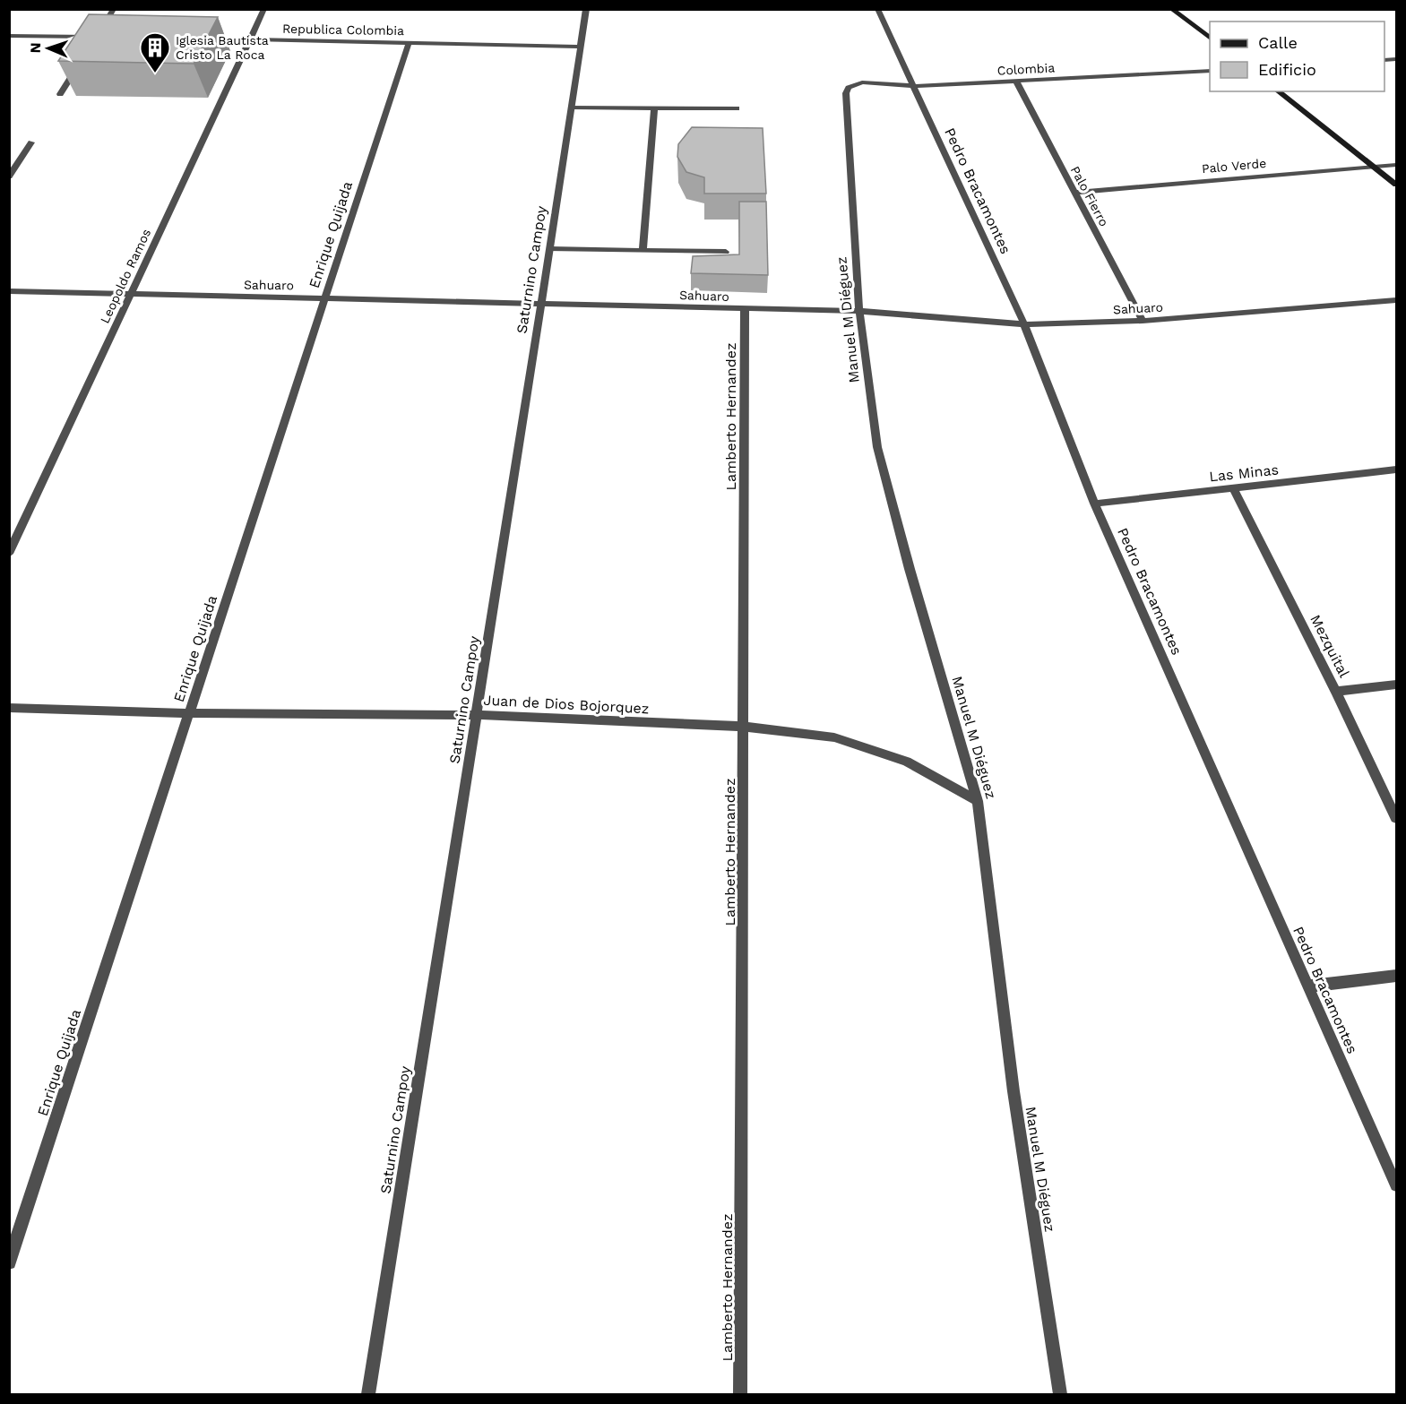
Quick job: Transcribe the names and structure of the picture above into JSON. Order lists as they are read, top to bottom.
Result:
{
  "streets": {
    "street": [
      "Republica Colombia",
      "Colombia",
      "Palo Verde",
      "Pedro Bracamontes",
      "Palo Fierro",
      "Enrique Quijada",
      "Saturnino Campoy",
      "Leopoldo Ramos",
      "Sahuaro",
      "Manuel M Diéguez",
      "Lamberto Hernandez",
      "Las Minas",
      "Mezquital",
      "Juan de Dios Bojorquez"
    ]
  },
  "crossings": [
    ["Republica Colombia", "Enrique Quijada"],
    ["Republica Colombia", "Saturnino Campoy"],
    ["Republica Colombia", "Leopoldo Ramos"],
    ["Colombia", "Pedro Bracamontes"],
    ["Colombia", "Palo Fierro"],
    ["Colombia", "Manuel M Diéguez"],
    ["Palo Verde", "Palo Fierro"],
    ["Pedro Bracamontes", "Sahuaro"],
    ["Pedro Bracamontes", "Las Minas"],
    ["Palo Fierro", "Sahuaro"],
    ["Enrique Quijada", "Sahuaro"],
    ["Enrique Quijada", "Juan de Dios Bojorquez"],
    ["Saturnino Campoy", "Sahuaro"],
    ["Saturnino Campoy", "Juan de Dios Bojorquez"],
    ["Leopoldo Ramos", "Sahuaro"],
    ["Sahuaro", "Manuel M Diéguez"],
    ["Sahuaro", "Lamberto Hernandez"],
    ["Manuel M Diéguez", "Juan de Dios Bojorquez"],
    ["Lamberto Hernandez", "Juan de Dios Bojorquez"],
    ["Las Minas", "Mezquital"]
  ],
  "places": {
    "building": ["Iglesia Bautista Cristo La Roca"]
  },
  "legend": ["Calle", "Edificio"],
  "north": "left"
}
